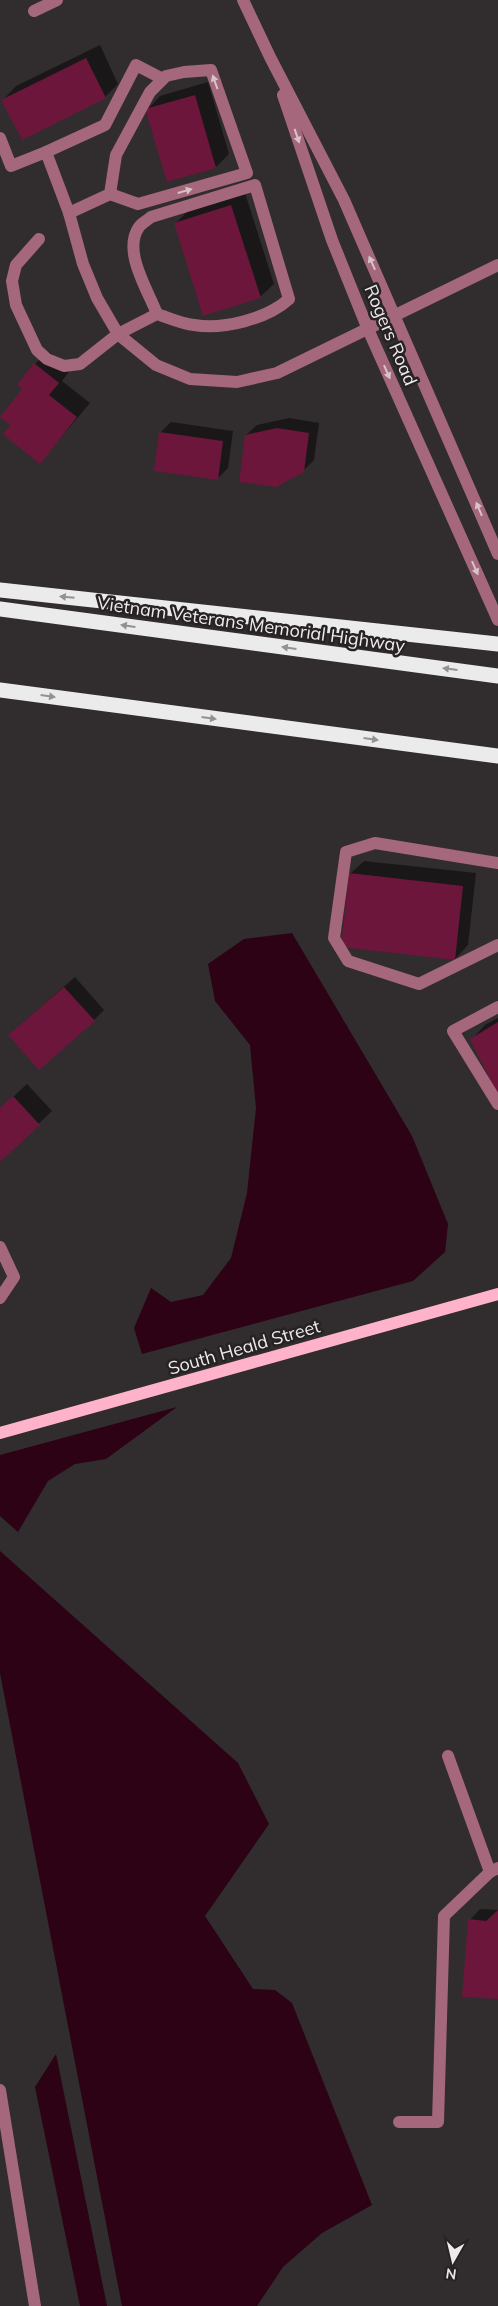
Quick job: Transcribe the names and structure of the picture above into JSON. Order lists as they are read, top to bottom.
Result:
{
  "streets": {
    "highway": ["Vietnam Veterans Memorial Highway"],
    "main road": ["South Heald Street"],
    "street": ["Rogers Road"]
  },
  "north": "bottom"
}
